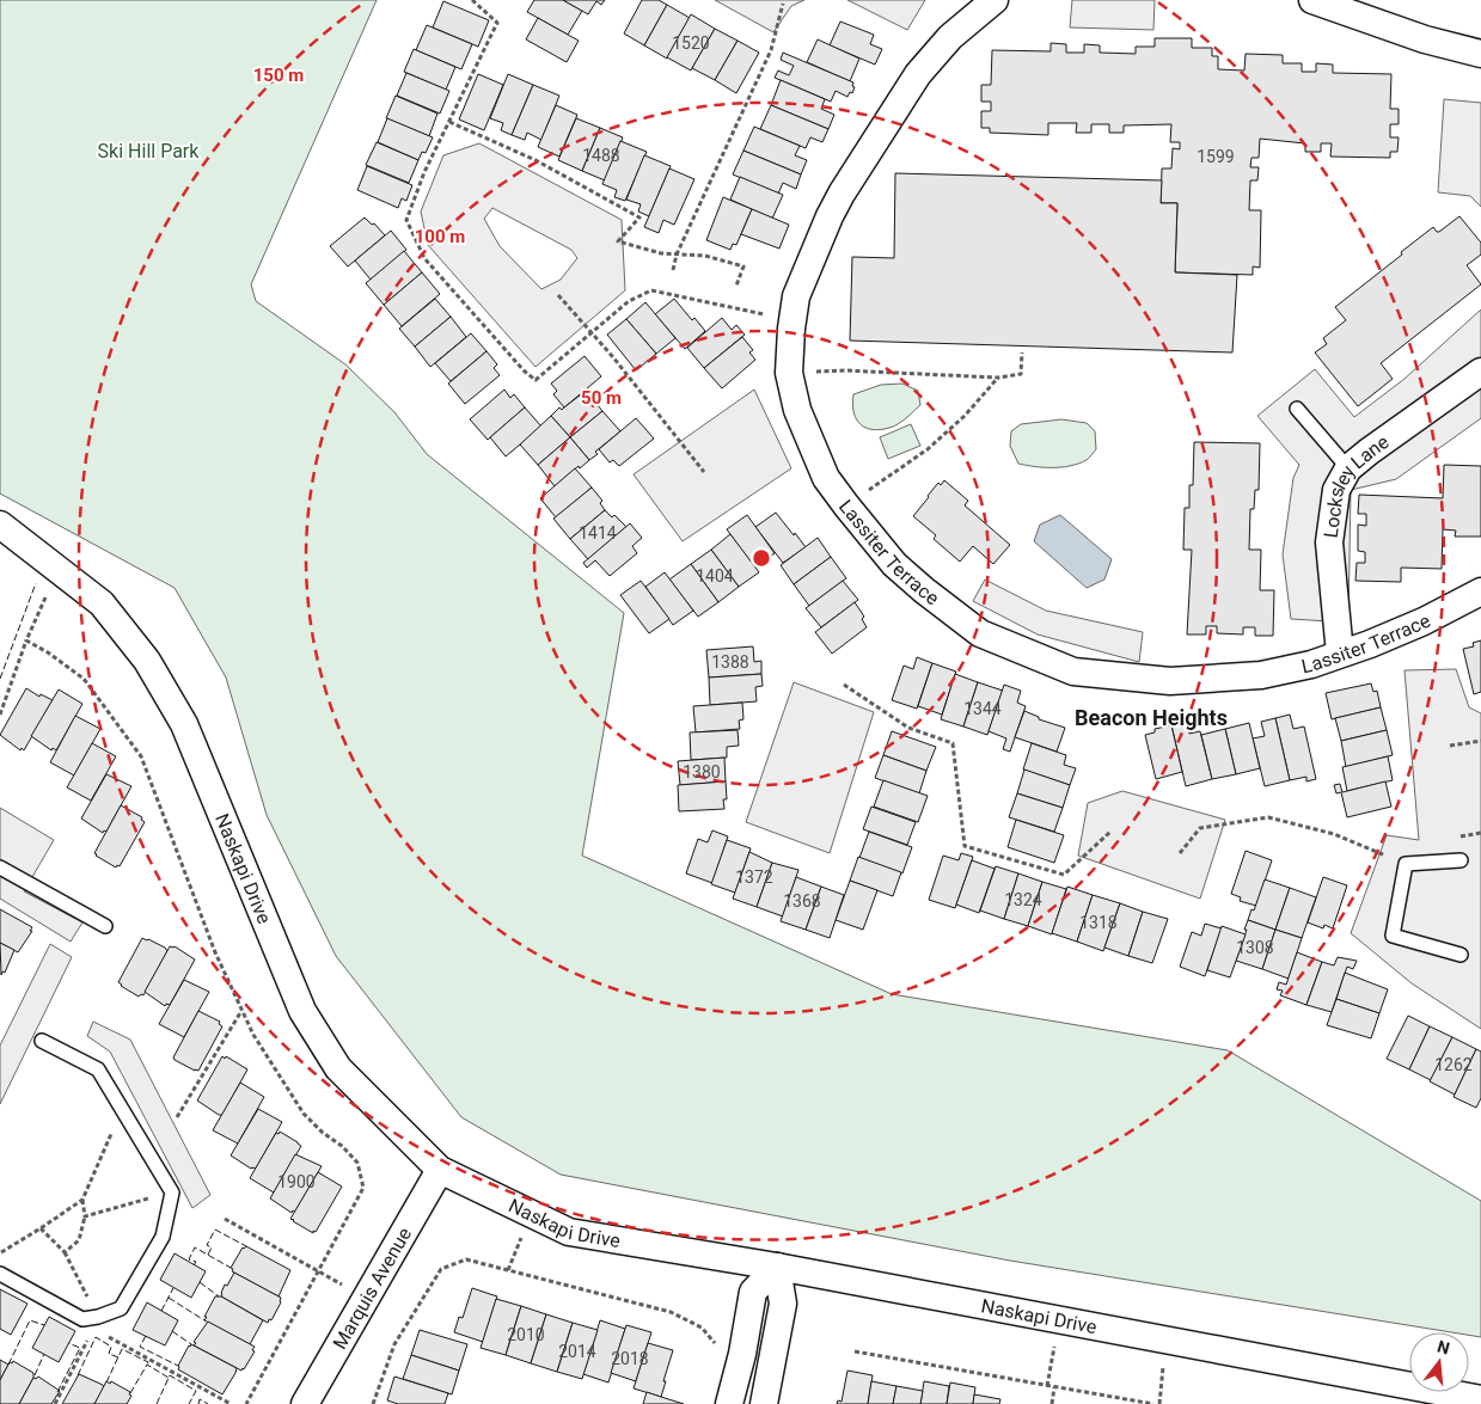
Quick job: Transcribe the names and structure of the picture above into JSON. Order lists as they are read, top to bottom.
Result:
{
  "streets": {
    "street": [
      "Locksley Lane",
      "Lassiter Terrace",
      "Naskapi Drive",
      "Marquis Avenue"
    ]
  },
  "crossings": [
    ["Locksley Lane", "Lassiter Terrace"],
    ["Naskapi Drive", "Marquis Avenue"]
  ],
  "districts": ["Beacon Heights"],
  "parks": ["Ski Hill Park"],
  "house_numbers": [
    "1520",
    "1488",
    "1599",
    "1414",
    "1404",
    "1388",
    "1344",
    "1380",
    "1372",
    "1324",
    "1368",
    "1318",
    "1308",
    "1262",
    "1900",
    "2010",
    "2014",
    "2018"
  ],
  "north": "top",
  "rings": ["150 m", "100 m", "50 m"]
}
